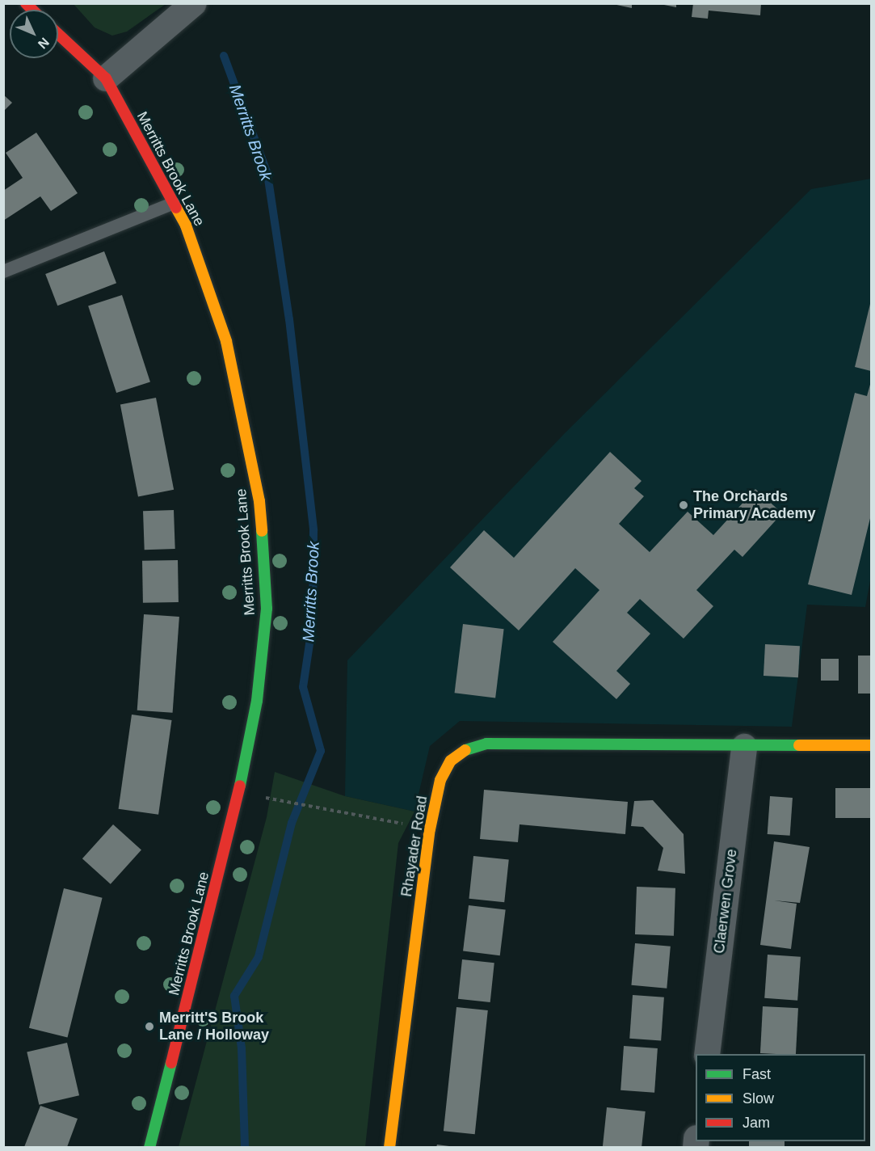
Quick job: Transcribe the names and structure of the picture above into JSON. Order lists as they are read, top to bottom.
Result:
{
  "streets": {
    "street": ["Merritts Brook Lane", "Rhayader Road", "Claerwen Grove"]
  },
  "crossings": [
    ["Rhayader Road", "Claerwen Grove"]
  ],
  "water": ["Merritts Brook"],
  "places": ["The Orchards Primary Academy", "Merritt'S Brook Lane / Holloway"],
  "legend": ["Fast", "Slow", "Jam"],
  "north": "bottom right"
}
